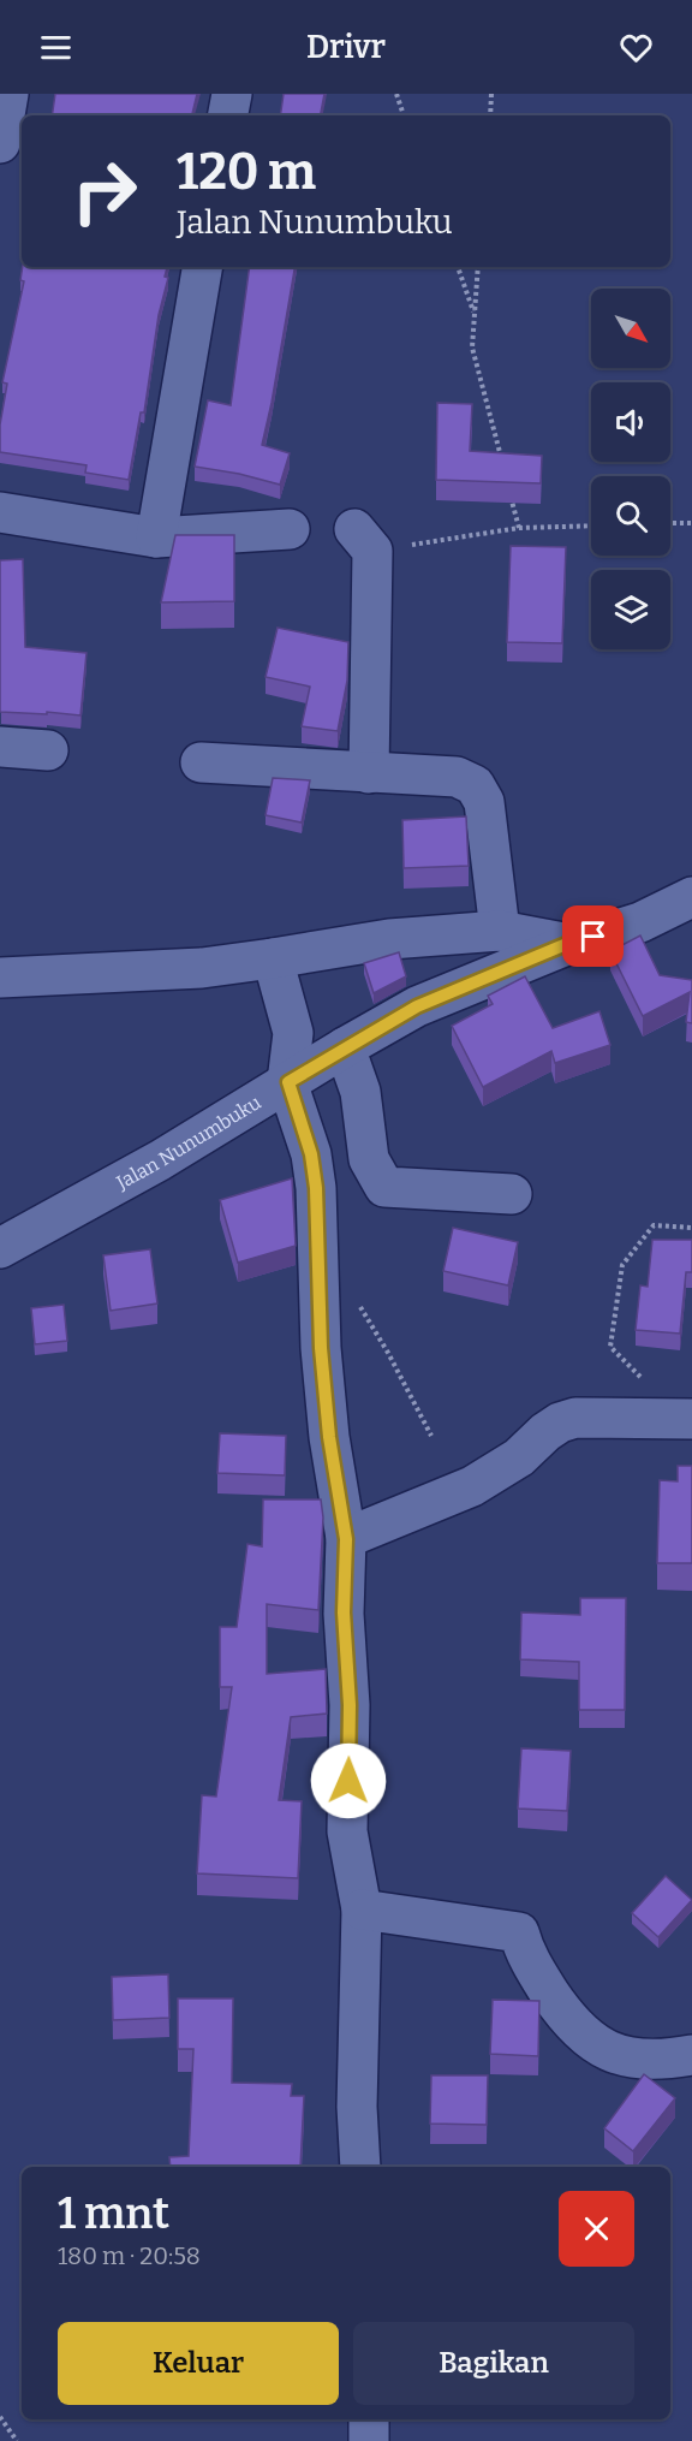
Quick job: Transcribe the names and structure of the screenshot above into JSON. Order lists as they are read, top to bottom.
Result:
{
  "streets": {
    "street": ["Jalan Nunumbuku"]
  },
  "north": "bottom right",
  "page": {
    "header": "Drivr",
    "turn": ["120 m", "Jalan Nunumbuku"],
    "heading": ["1 mnt", "180 m · 20:58"],
    "buttons": ["Keluar", "Bagikan"]
  }
}
